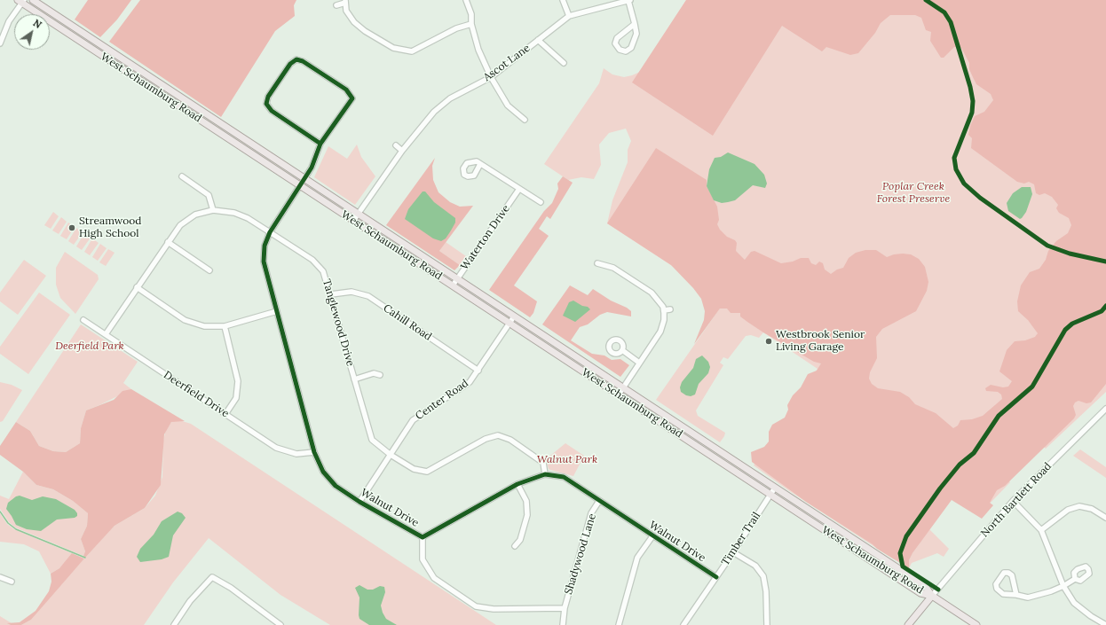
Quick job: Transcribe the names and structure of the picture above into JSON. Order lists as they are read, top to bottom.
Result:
{
  "streets": {
    "main road": ["West Schaumburg Road"],
    "street": [
      "Ascot Lane",
      "Waterton Drive",
      "Tanglewood Drive",
      "Cahill Road",
      "Deerfield Drive",
      "Center Road",
      "North Bartlett Road",
      "Walnut Drive",
      "Timber Trail",
      "Shadywood Lane"
    ]
  },
  "crossings": [
    ["Ascot Lane", "West Schaumburg Road"],
    ["West Schaumburg Road", "Waterton Drive"],
    ["West Schaumburg Road", "Center Road"],
    ["West Schaumburg Road", "North Bartlett Road"],
    ["West Schaumburg Road", "Walnut Drive"],
    ["West Schaumburg Road", "Timber Trail"],
    ["Tanglewood Drive", "Cahill Road"],
    ["Tanglewood Drive", "Deerfield Drive"],
    ["Tanglewood Drive", "Center Road"],
    ["Tanglewood Drive", "Walnut Drive"],
    ["Cahill Road", "Center Road"],
    ["Deerfield Drive", "Walnut Drive"],
    ["Center Road", "Walnut Drive"],
    ["Walnut Drive", "Timber Trail"],
    ["Walnut Drive", "Shadywood Lane"]
  ],
  "parks": ["Poplar Creek Forest Preserve", "Deerfield Park", "Walnut Park"],
  "places": ["Streamwood High School", "Westbrook Senior Living Garage"],
  "north": "top right"
}
